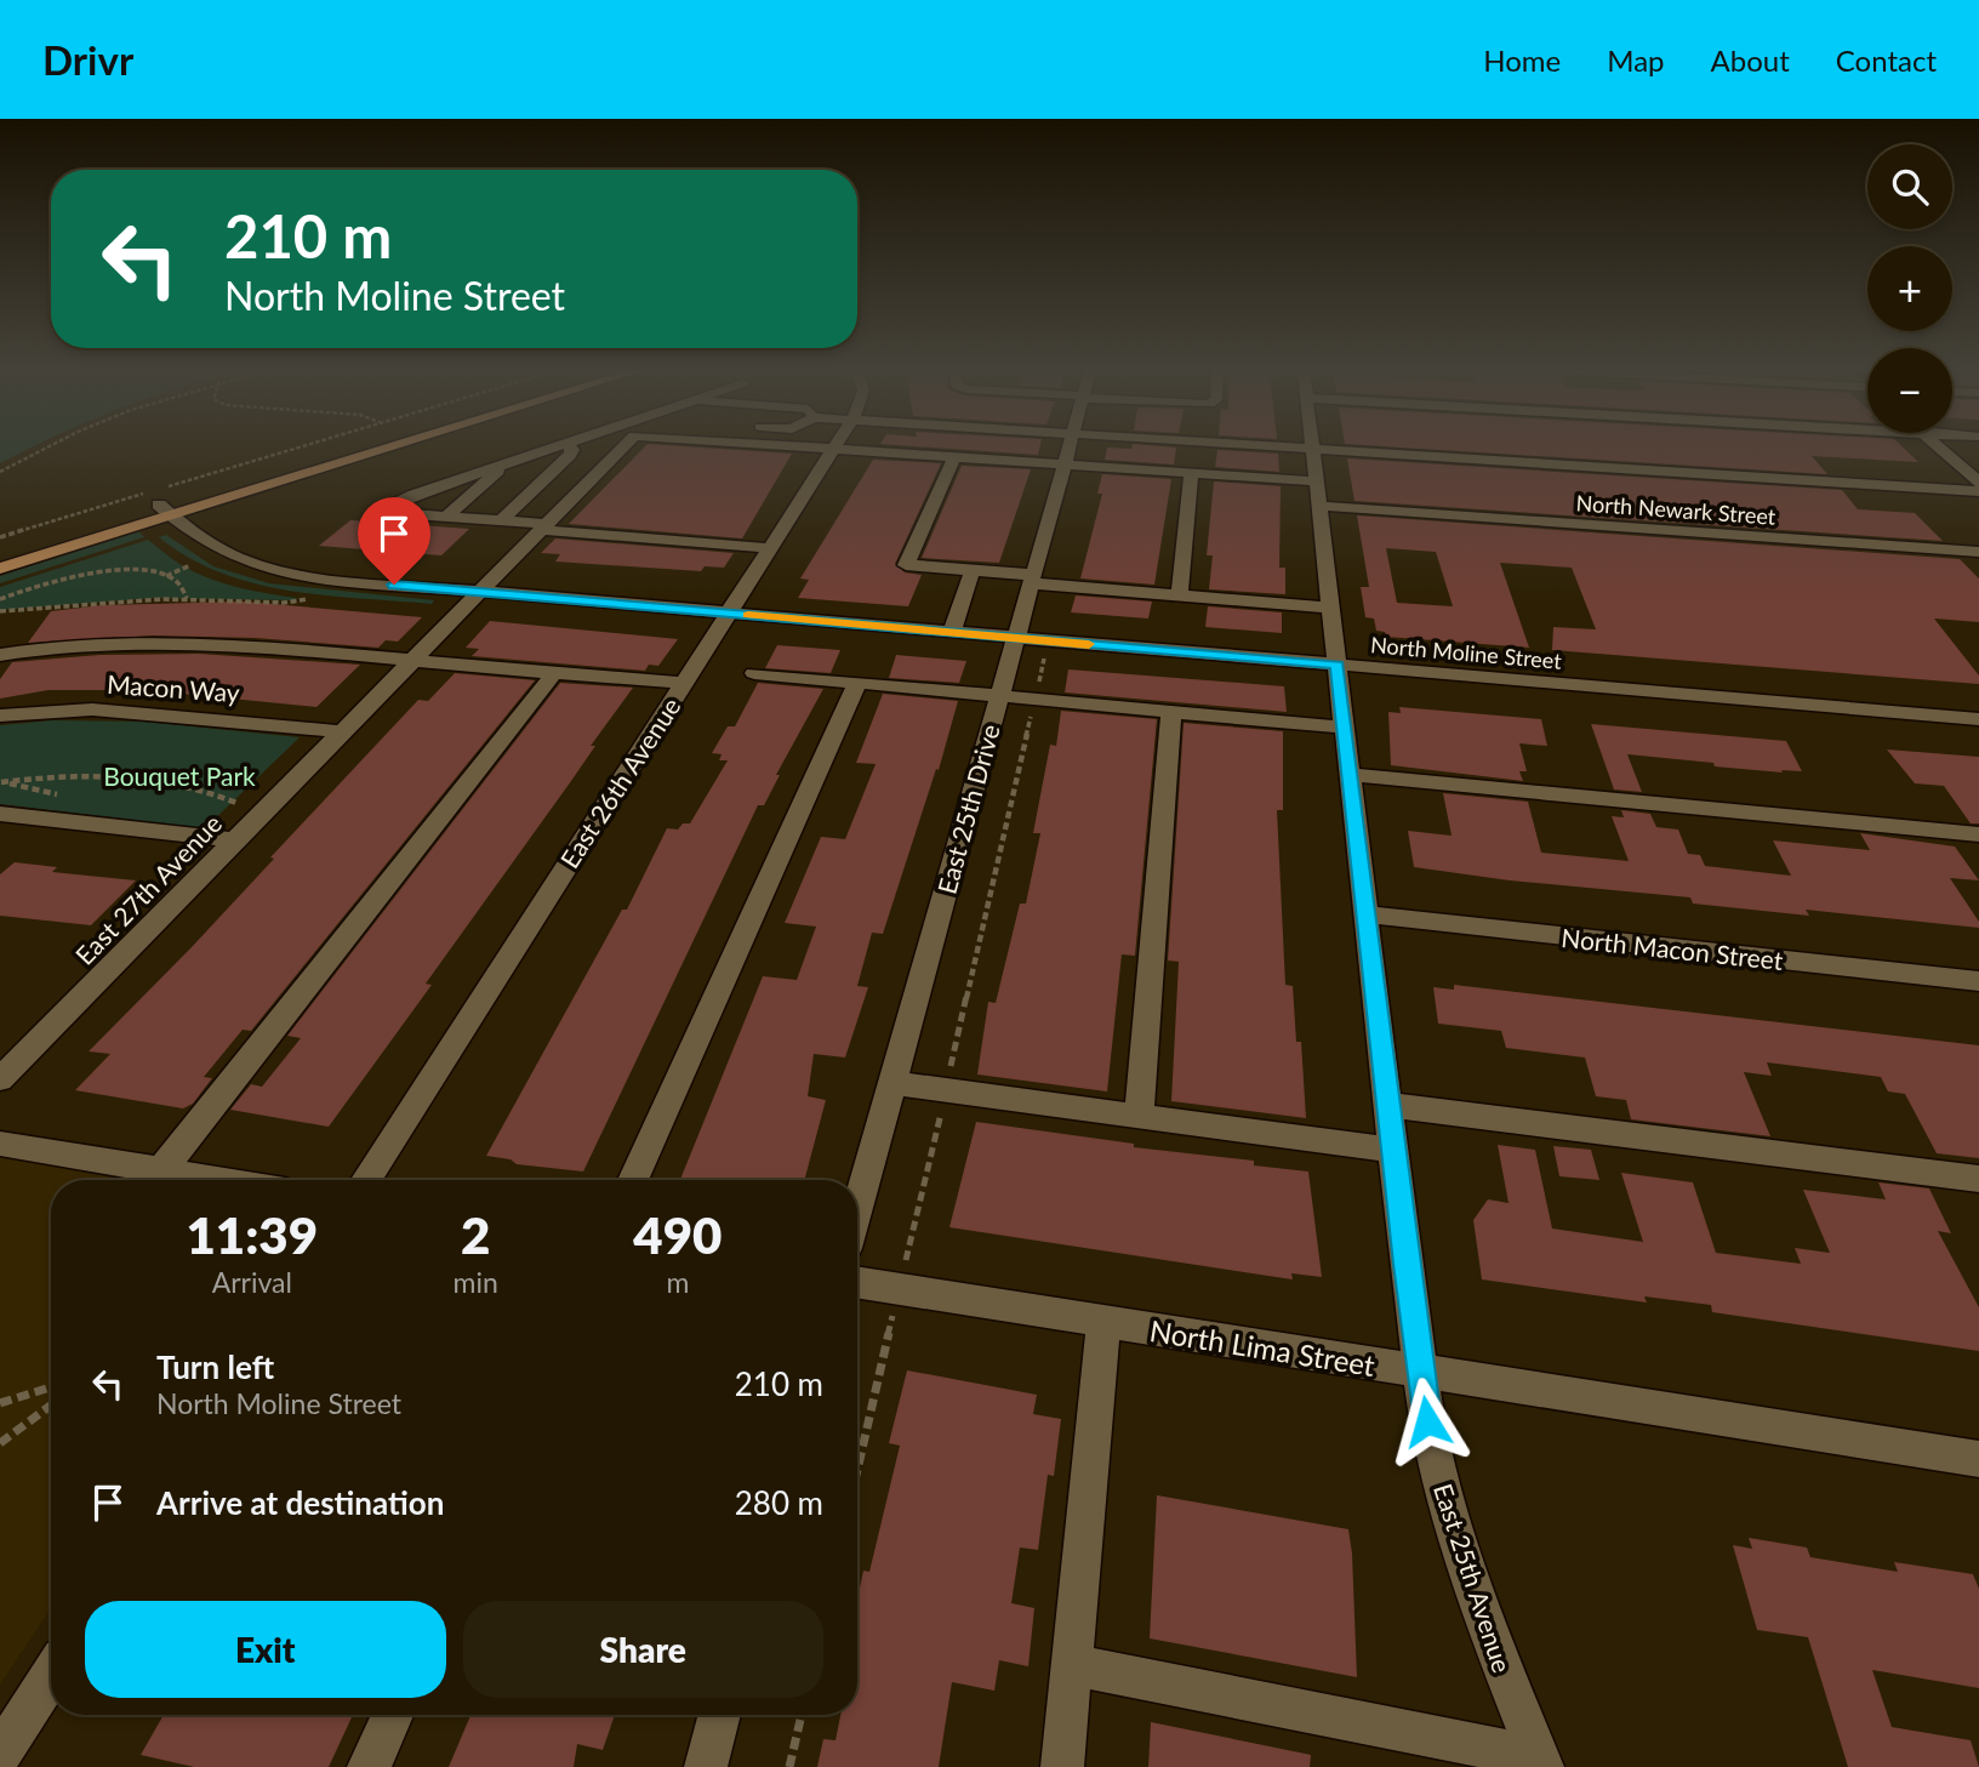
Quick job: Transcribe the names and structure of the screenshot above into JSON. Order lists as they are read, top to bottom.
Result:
{
  "streets": {
    "street": [
      "North Newark Street",
      "North Moline Street",
      "Macon Way",
      "East 26th Avenue",
      "East 25th Drive",
      "East 27th Avenue",
      "North Macon Street",
      "North Lima Street",
      "East 25th Avenue"
    ]
  },
  "crossings": [
    ["North Newark Street", "East 25th Avenue"],
    ["North Moline Street", "East 26th Avenue"],
    ["North Moline Street", "East 25th Drive"],
    ["North Moline Street", "East 27th Avenue"],
    ["North Moline Street", "East 25th Avenue"],
    ["Macon Way", "East 27th Avenue"],
    ["East 26th Avenue", "East 27th Avenue"],
    ["East 25th Drive", "East 27th Avenue"],
    ["East 27th Avenue", "East 25th Avenue"],
    ["North Macon Street", "East 25th Avenue"],
    ["North Lima Street", "East 25th Avenue"]
  ],
  "parks": ["Bouquet Park"],
  "page": {
    "header": "Drivr",
    "nav": [
      "Home",
      "Map",
      "About",
      "Contact"
    ],
    "map_buttons": ["+", "−"],
    "turn": ["210 m", "North Moline Street"],
    "eta": [
      "11:39",
      "Arrival",
      "2",
      "min",
      "490",
      "m"
    ],
    "list": [
      {
        "name": "Turn left",
        "note": "North Moline Street",
        "value": "210 m"
      },
      {
        "name": "Arrive at destination",
        "value": "280 m"
      }
    ],
    "buttons": ["Exit", "Share"]
  }
}
